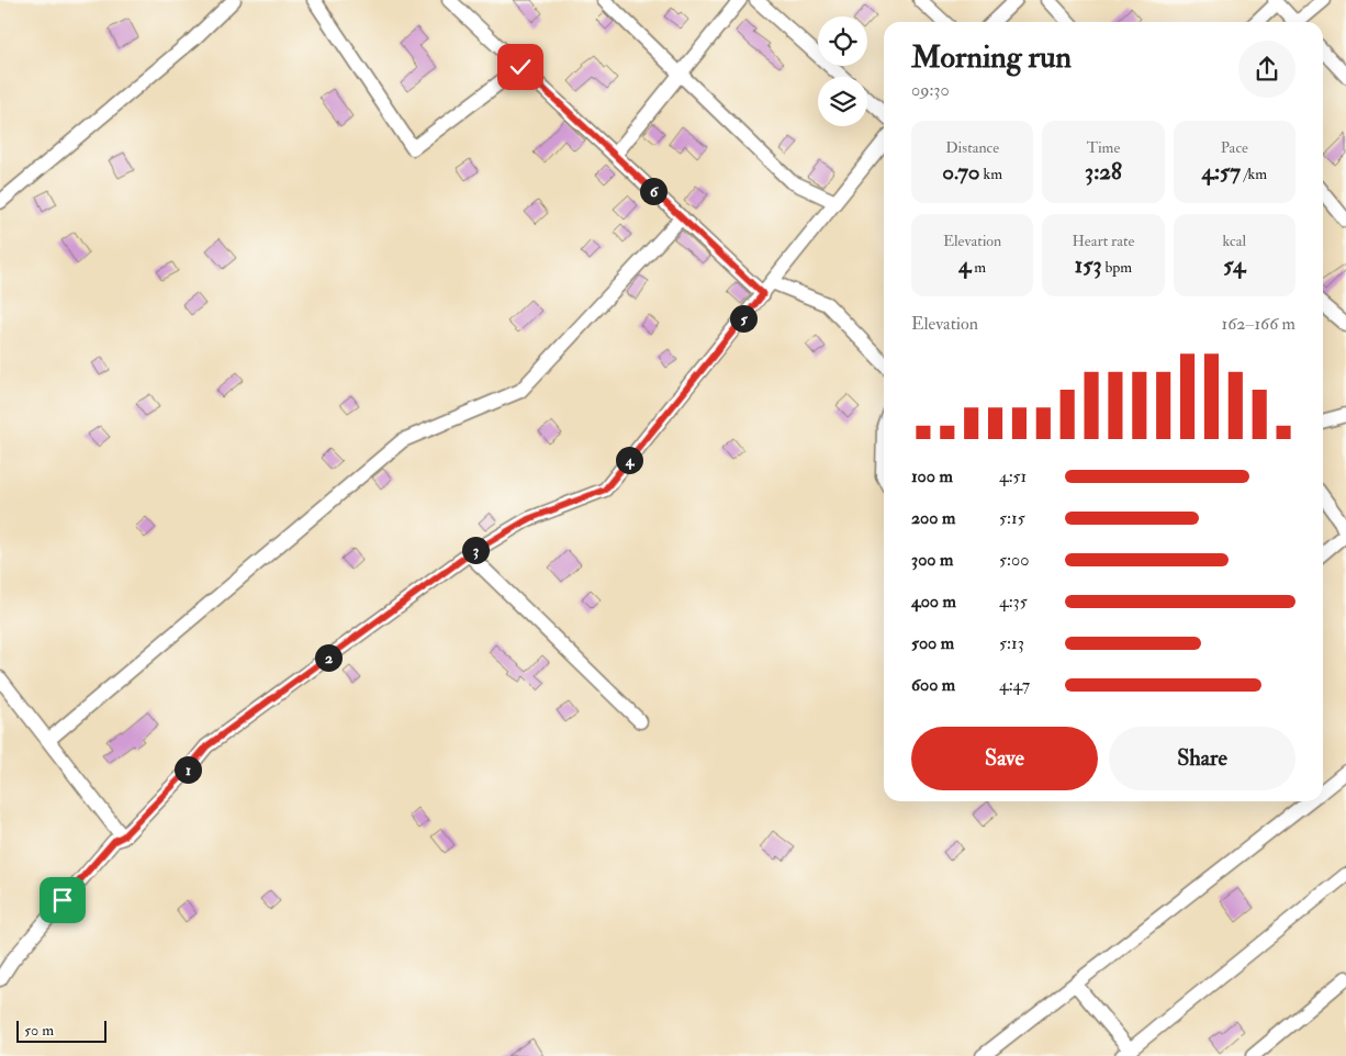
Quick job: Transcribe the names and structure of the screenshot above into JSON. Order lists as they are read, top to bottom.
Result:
{
  "scale_bar": "50 m",
  "page": {
    "heading": ["Morning run", "09:30"],
    "stats": [
      ["Distance", "0.70 km"],
      ["Time", "3:28"],
      ["Pace", "4:57 /km"],
      ["Elevation", "4 m"],
      ["Heart rate", "153 bpm"],
      ["kcal", "54"]
    ],
    "pins": [
      "6",
      "5",
      "4",
      "3",
      "2",
      "1"
    ],
    "chart": ["Elevation", "162–166 m"],
    "list": [
      {
        "name": "100 m",
        "note": "4:51"
      },
      {
        "name": "200 m",
        "note": "5:15"
      },
      {
        "name": "300 m",
        "note": "5:00"
      },
      {
        "name": "400 m",
        "note": "4:35"
      },
      {
        "name": "500 m",
        "note": "5:13"
      },
      {
        "name": "600 m",
        "note": "4:47"
      }
    ],
    "buttons": ["Save", "Share"],
    "scale": "50 m"
  }
}
